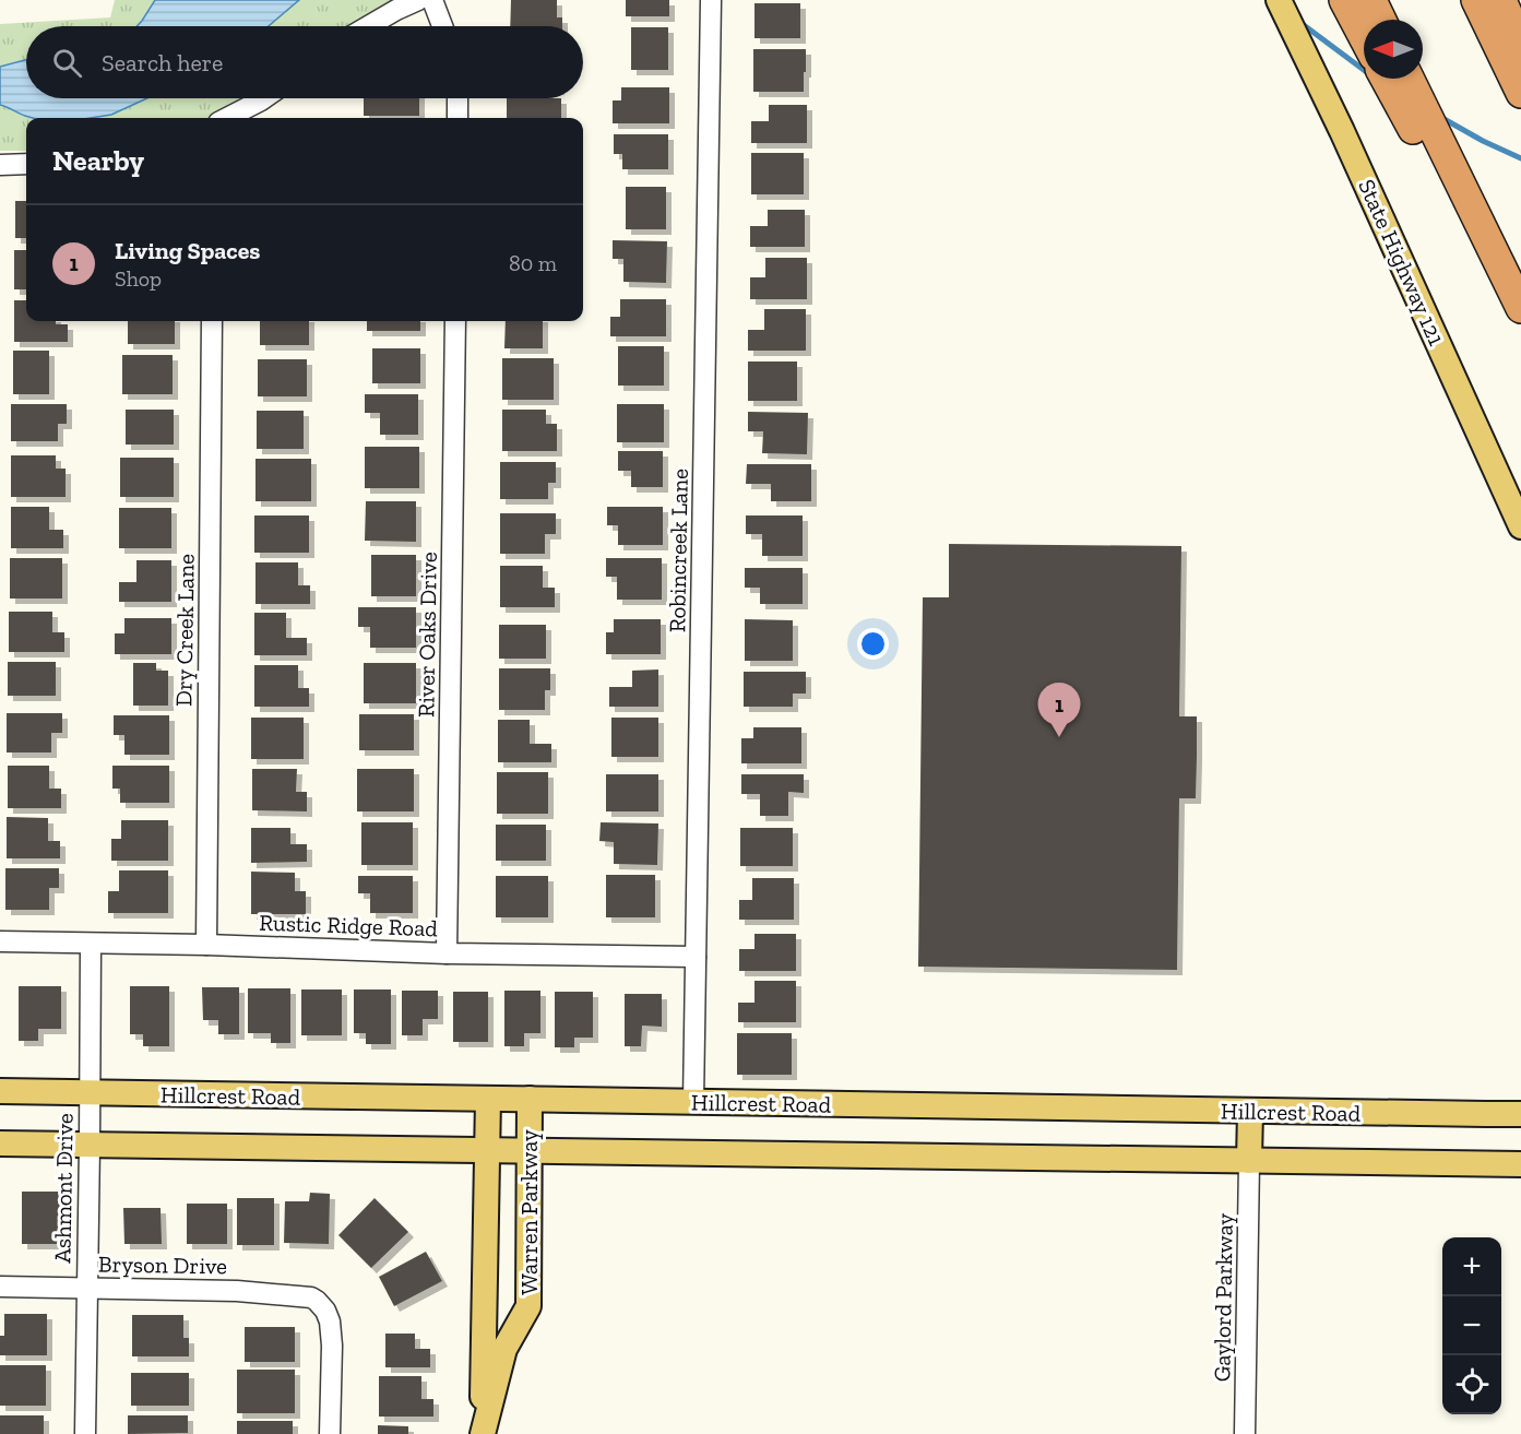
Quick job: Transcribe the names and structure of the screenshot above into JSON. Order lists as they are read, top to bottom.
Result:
{
  "streets": {
    "main road": ["State Highway 121", "Hillcrest Road", "Warren Parkway"],
    "street": [
      "Robincreek Lane",
      "Dry Creek Lane",
      "River Oaks Drive",
      "Rustic Ridge Road",
      "Ashmont Drive",
      "Bryson Drive",
      "Gaylord Parkway"
    ]
  },
  "crossings": [
    ["Robincreek Lane", "Rustic Ridge Road"],
    ["Robincreek Lane", "Hillcrest Road"],
    ["Dry Creek Lane", "Rustic Ridge Road"],
    ["River Oaks Drive", "Rustic Ridge Road"],
    ["Rustic Ridge Road", "Ashmont Drive"],
    ["Hillcrest Road", "Ashmont Drive"],
    ["Hillcrest Road", "Warren Parkway"],
    ["Ashmont Drive", "Bryson Drive"]
  ],
  "north": "left",
  "page": {
    "search": "Search here",
    "heading": "Nearby",
    "list": [
      {
        "mark": "1",
        "name": "Living Spaces",
        "note": "Shop",
        "value": "80 m"
      }
    ],
    "pins": "1",
    "map_buttons": ["+", "−"]
  }
}
